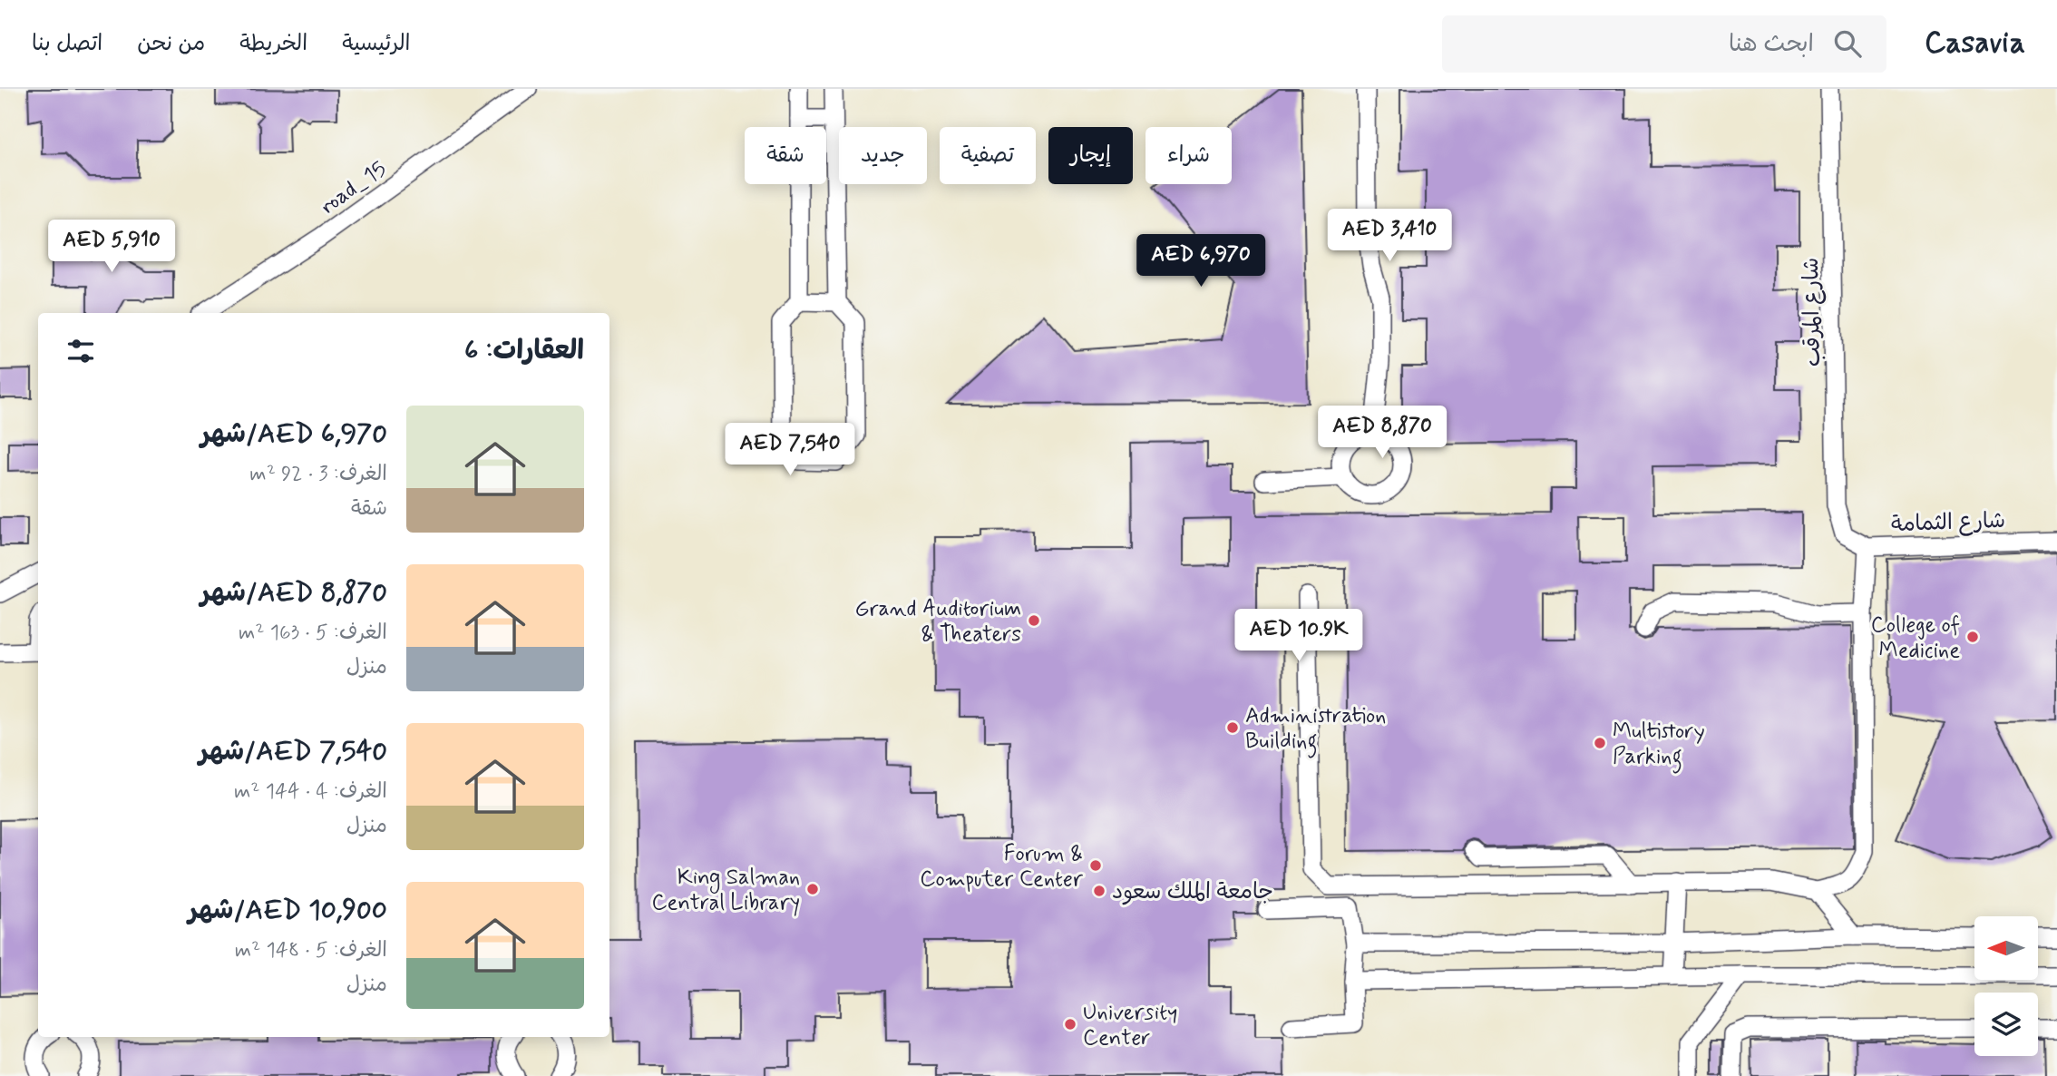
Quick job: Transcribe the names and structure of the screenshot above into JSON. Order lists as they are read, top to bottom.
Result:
{
  "streets": {
    "street": ["road_15", "شارع المرقب", "شارع الثمامة"]
  },
  "crossings": [
    ["شارع المرقب", "شارع الثمامة"]
  ],
  "places": [
    "Grand Auditorium & Theaters",
    "College of Medicine",
    "Administration Building",
    "Multistory Parking",
    "Forum & Computer Center",
    "King Salman Central Library",
    "جامعة الملك سعود",
    "University Center"
  ],
  "north": "left",
  "page": {
    "header": "Casavia",
    "search": "ابحث هنا",
    "nav": [
      "الرئيسية",
      "الخريطة",
      "من نحن",
      "اتصل بنا"
    ],
    "chip": [
      "شراء",
      "إيجار",
      "تصفية",
      "جديد",
      "شقة"
    ],
    "price": [
      "AED 3,410",
      "AED 5,910",
      "AED 6,970",
      "AED 8,870",
      "AED 7,540",
      "AED 10.9K"
    ],
    "heading": "العقارات: 6",
    "list": [
      {
        "name": "AED 6,970/شهر",
        "note": "الغرف: 3 · 92 m² · شقة"
      },
      {
        "name": "AED 8,870/شهر",
        "note": "الغرف: 5 · 163 m² · منزل"
      },
      {
        "name": "AED 7,540/شهر",
        "note": "الغرف: 4 · 144 m² · منزل"
      },
      {
        "name": "AED 10,900/شهر",
        "note": "الغرف: 5 · 148 m² · منزل"
      }
    ]
  }
}
